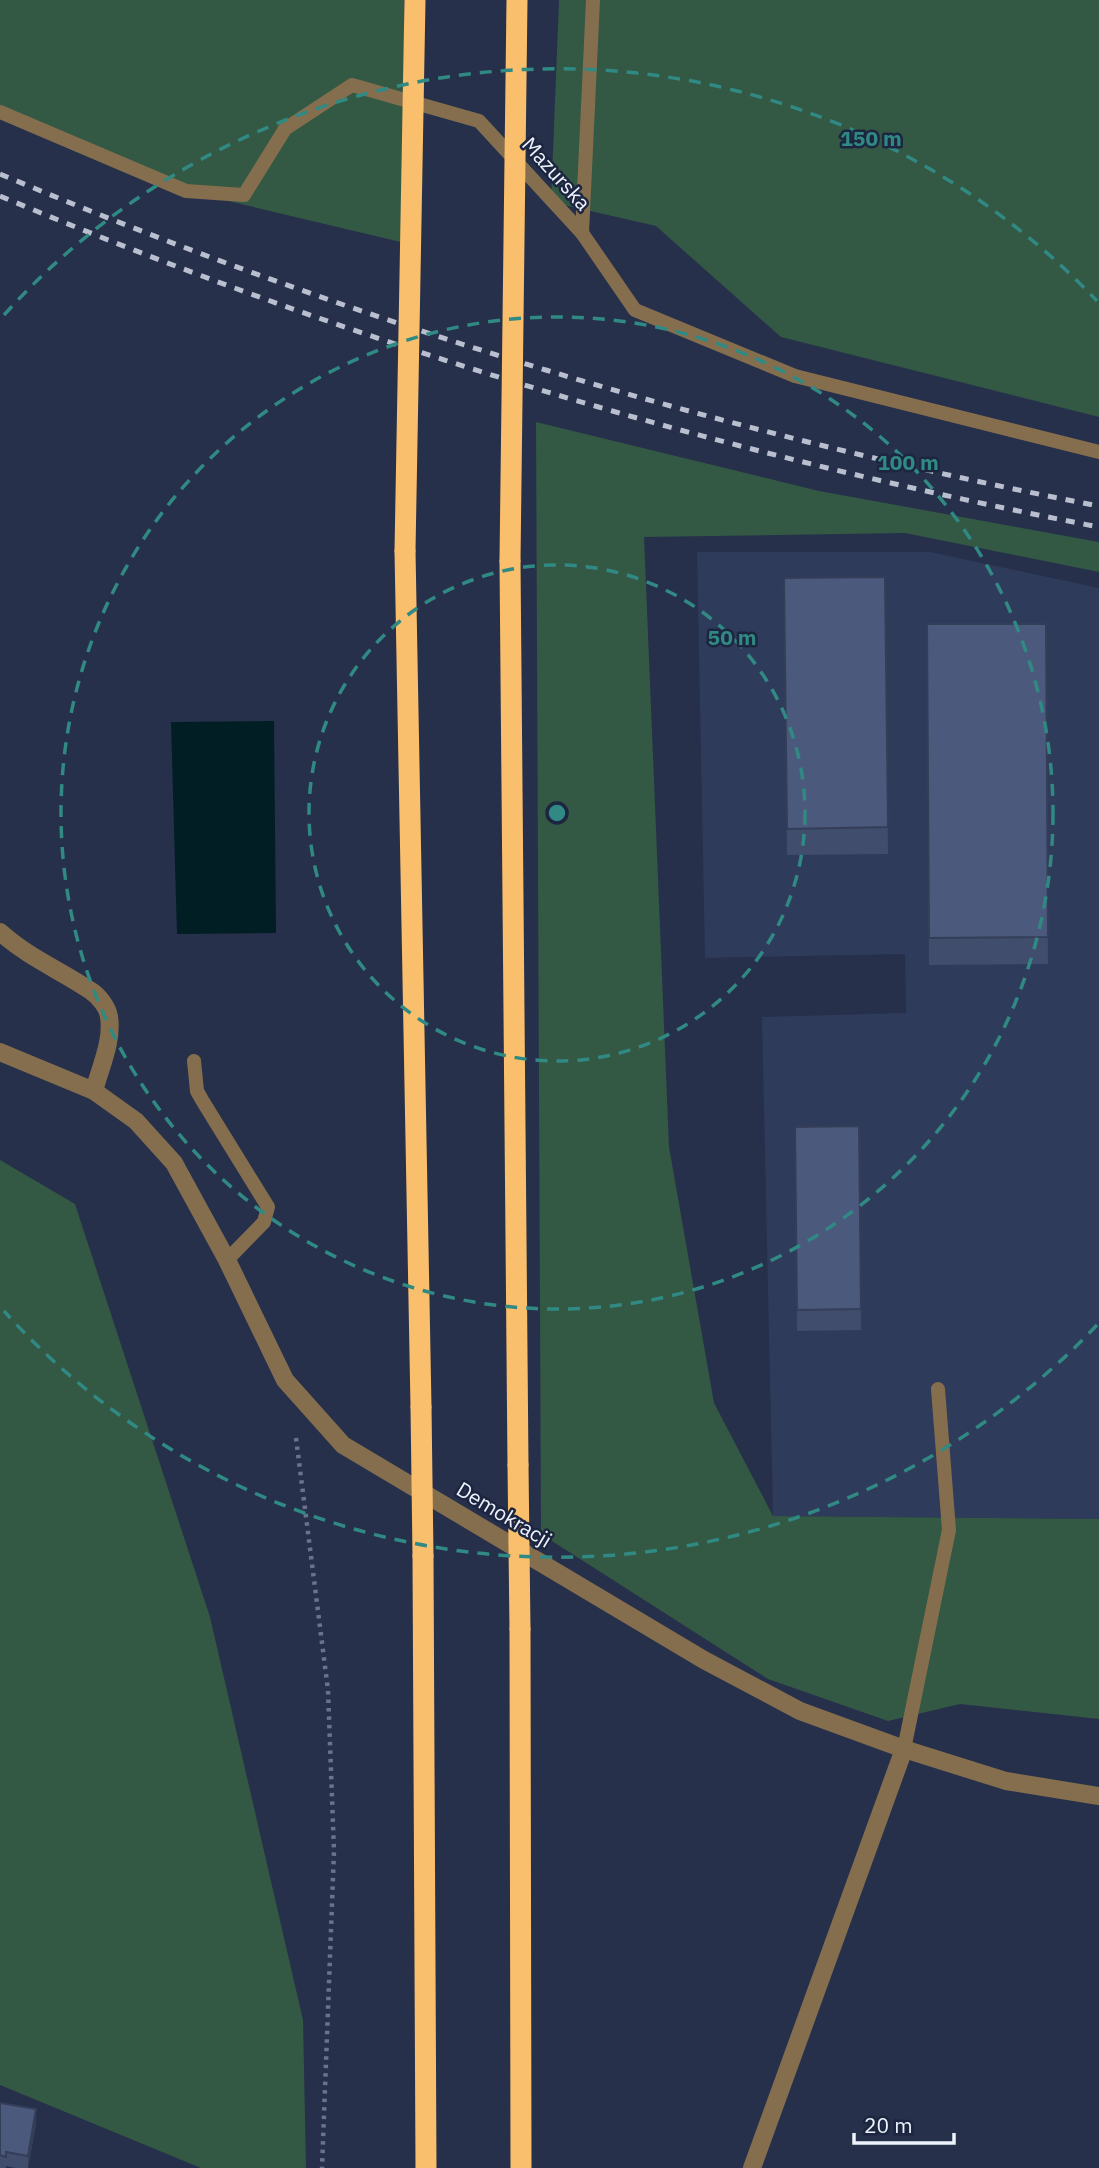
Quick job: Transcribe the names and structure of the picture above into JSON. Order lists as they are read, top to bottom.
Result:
{
  "streets": {
    "street": ["Demokracji"],
    "lane": ["Mazurska"]
  },
  "scale_bar": "20 m",
  "rings": ["150 m", "100 m", "50 m"]
}
